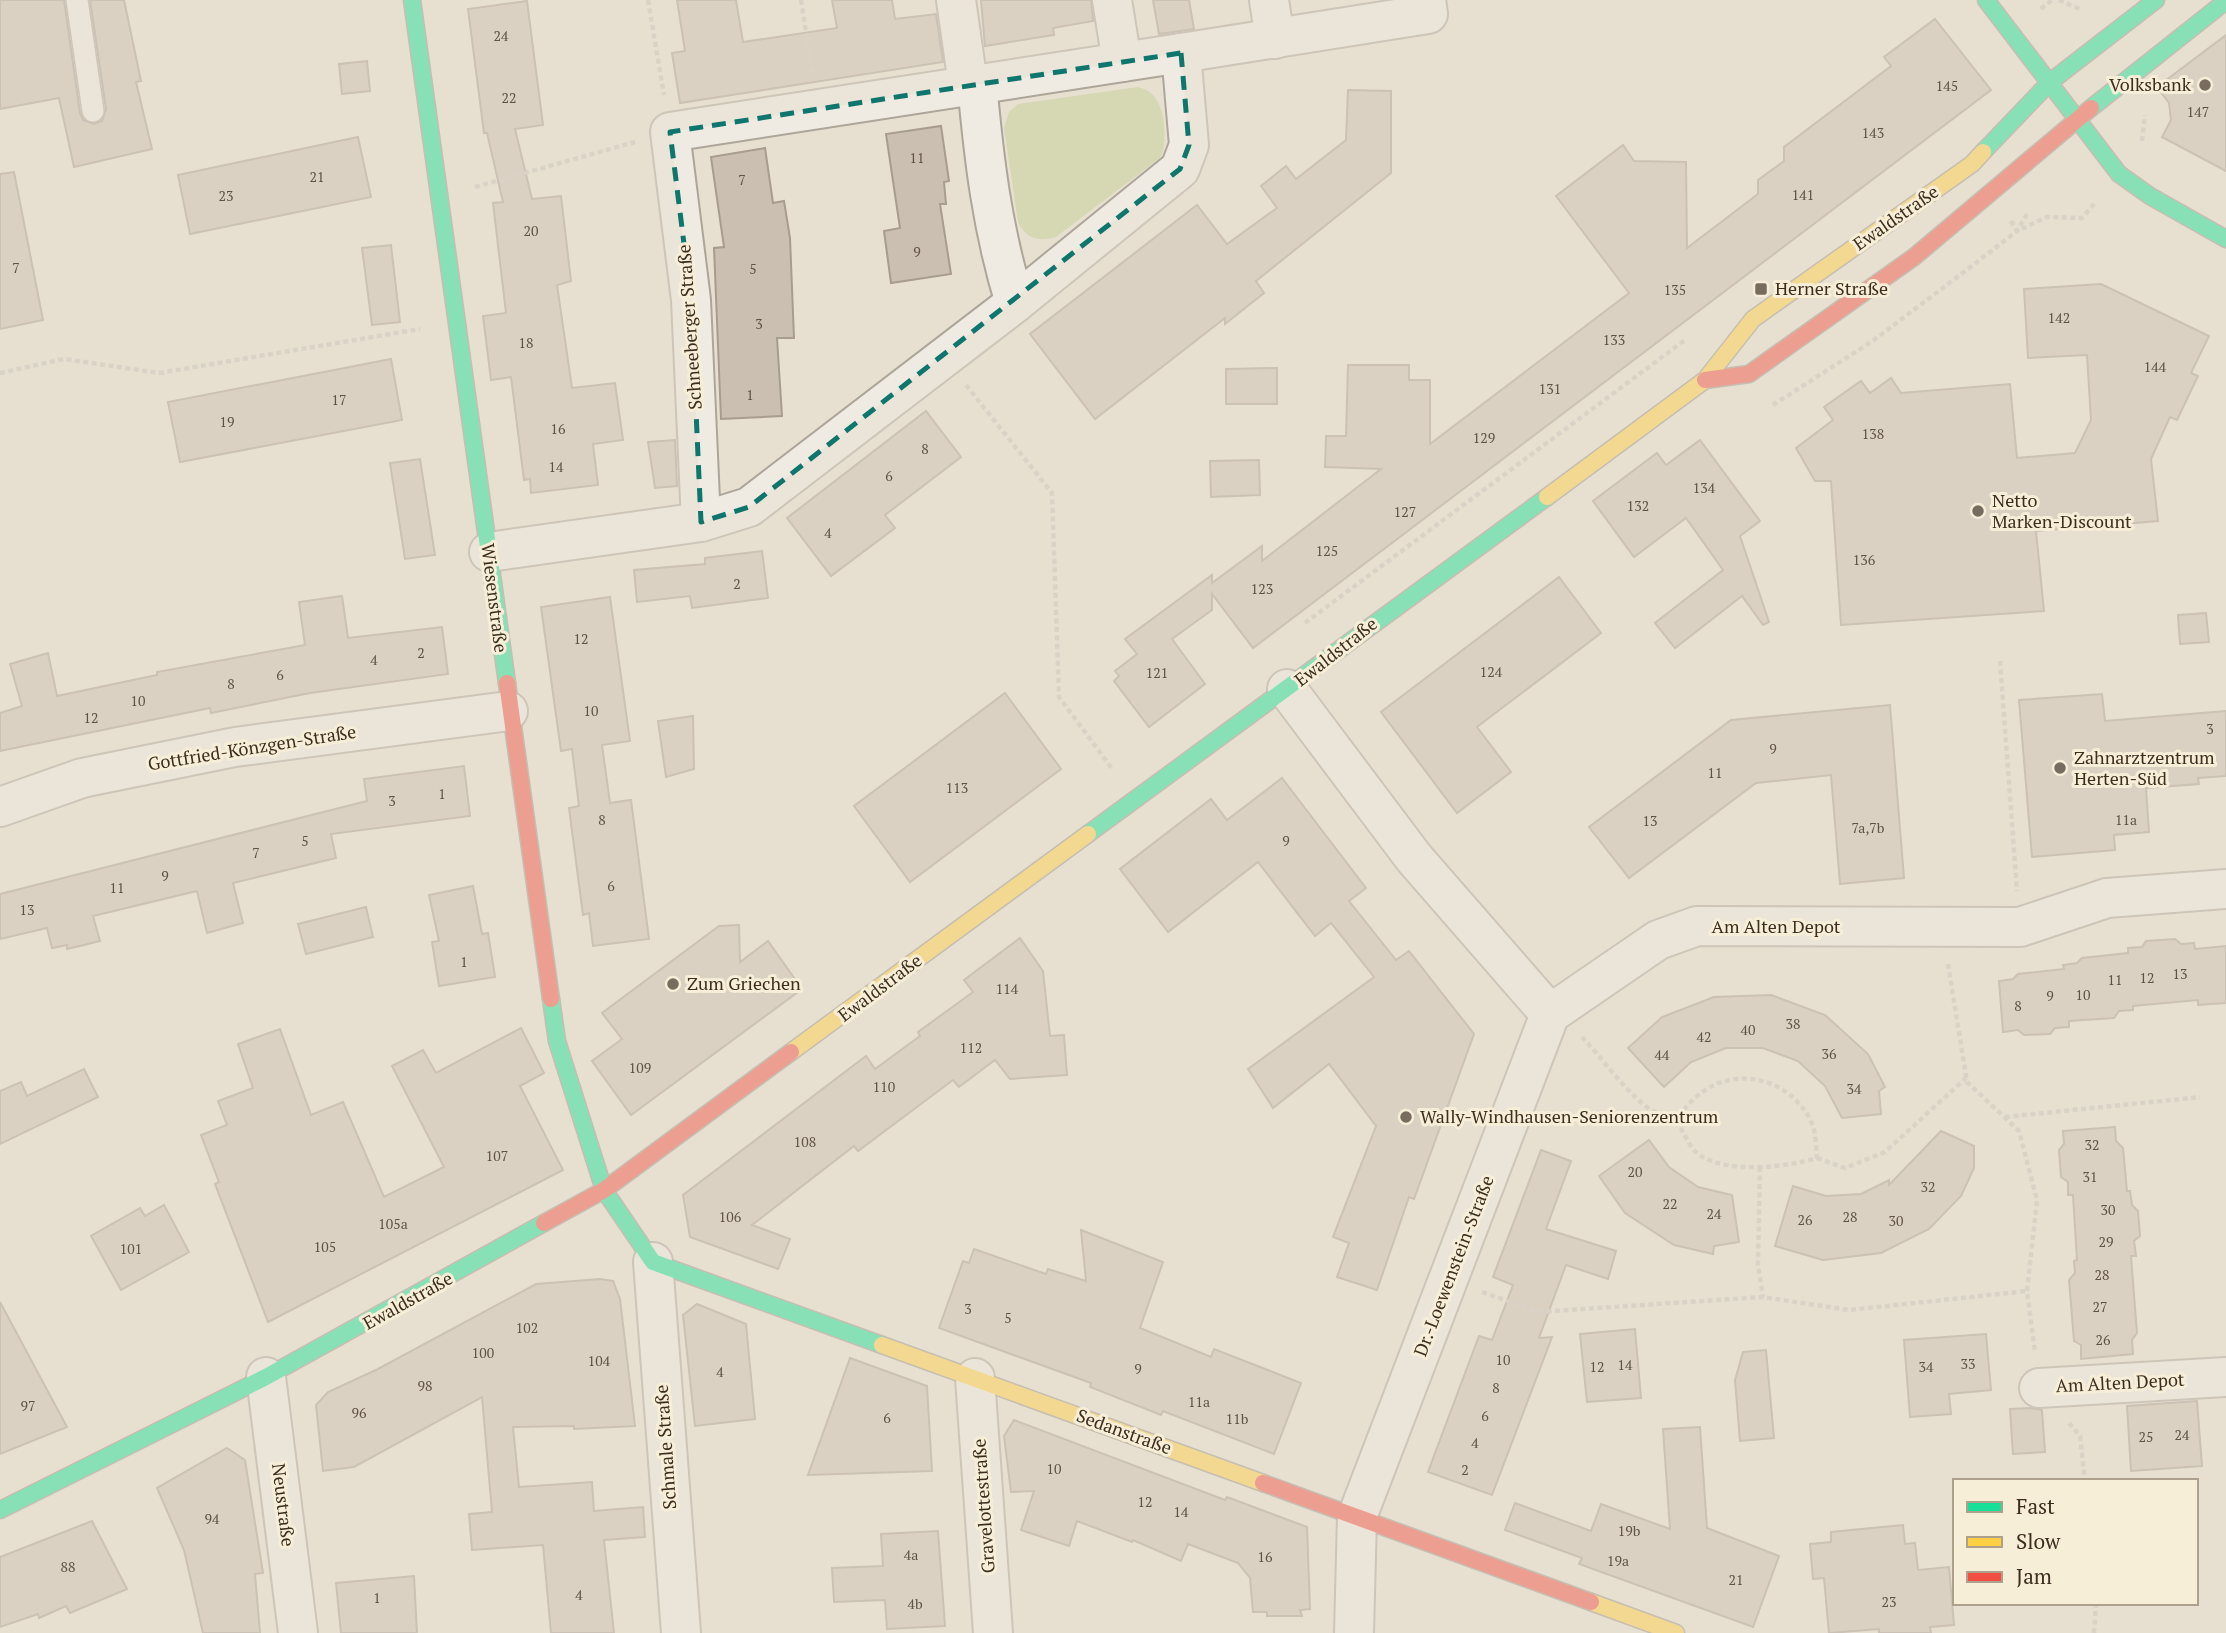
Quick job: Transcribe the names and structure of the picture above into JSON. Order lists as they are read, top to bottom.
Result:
{
  "streets": {
    "main road": ["Ewaldstraße", "Wiesenstraße", "Sedanstraße"],
    "street": [
      "Schneeberger Straße",
      "Gottfried-Könzgen-Straße",
      "Am Alten Depot",
      "Dr.-Loewenstein-Straße",
      "Schmale Straße",
      "Neustraße",
      "Gravelottestraße"
    ]
  },
  "crossings": [
    ["Ewaldstraße", "Wiesenstraße"],
    ["Ewaldstraße", "Neustraße"],
    ["Wiesenstraße", "Gottfried-Könzgen-Straße"],
    ["Am Alten Depot", "Dr.-Loewenstein-Straße"],
    ["Dr.-Loewenstein-Straße", "Sedanstraße"],
    ["Sedanstraße", "Schmale Straße"],
    ["Sedanstraße", "Gravelottestraße"]
  ],
  "places": {
    "other": [
      "Volksbank",
      "Netto Marken-Discount",
      "Zahnarztzentrum Herten-Süd",
      "Zum Griechen",
      "Wally-Windhausen-Seniorenzentrum"
    ],
    "transit": ["Herner Straße"]
  },
  "house_numbers": [
    "24",
    "145",
    "22",
    "147",
    "143",
    "11",
    "21",
    "7",
    "141",
    "23",
    "20",
    "9",
    "7",
    "5",
    "135",
    "142",
    "3",
    "133",
    "18",
    "144",
    "131",
    "1",
    "17",
    "19",
    "16",
    "138",
    "129",
    "8",
    "14",
    "6",
    "134",
    "132",
    "127",
    "4",
    "125",
    "136",
    "2",
    "123",
    "12",
    "2",
    "4",
    "124",
    "121",
    "6",
    "8",
    "10",
    "10",
    "12",
    "3",
    "9",
    "11",
    "113",
    "1",
    "3",
    "8",
    "11a",
    "13",
    "7a,7b",
    "5",
    "9",
    "7",
    "9",
    "6",
    "11",
    "13",
    "1",
    "13",
    "12",
    "11",
    "114",
    "10",
    "9",
    "8",
    "38",
    "40",
    "42",
    "112",
    "36",
    "44",
    "109",
    "110",
    "34",
    "108",
    "32",
    "107",
    "20",
    "31",
    "32",
    "22",
    "30",
    "24",
    "106",
    "28",
    "26",
    "30",
    "105a",
    "29",
    "105",
    "101",
    "28",
    "27",
    "3",
    "5",
    "102",
    "26",
    "100",
    "10",
    "104",
    "33",
    "14",
    "12",
    "34",
    "9",
    "4",
    "98",
    "8",
    "11a",
    "97",
    "96",
    "6",
    "6",
    "11b",
    "24",
    "25",
    "4",
    "10",
    "2",
    "12",
    "14",
    "94",
    "19b",
    "4a",
    "16",
    "19a",
    "88",
    "21",
    "4",
    "1",
    "23",
    "4b"
  ],
  "legend": ["Fast", "Slow", "Jam"]
}
